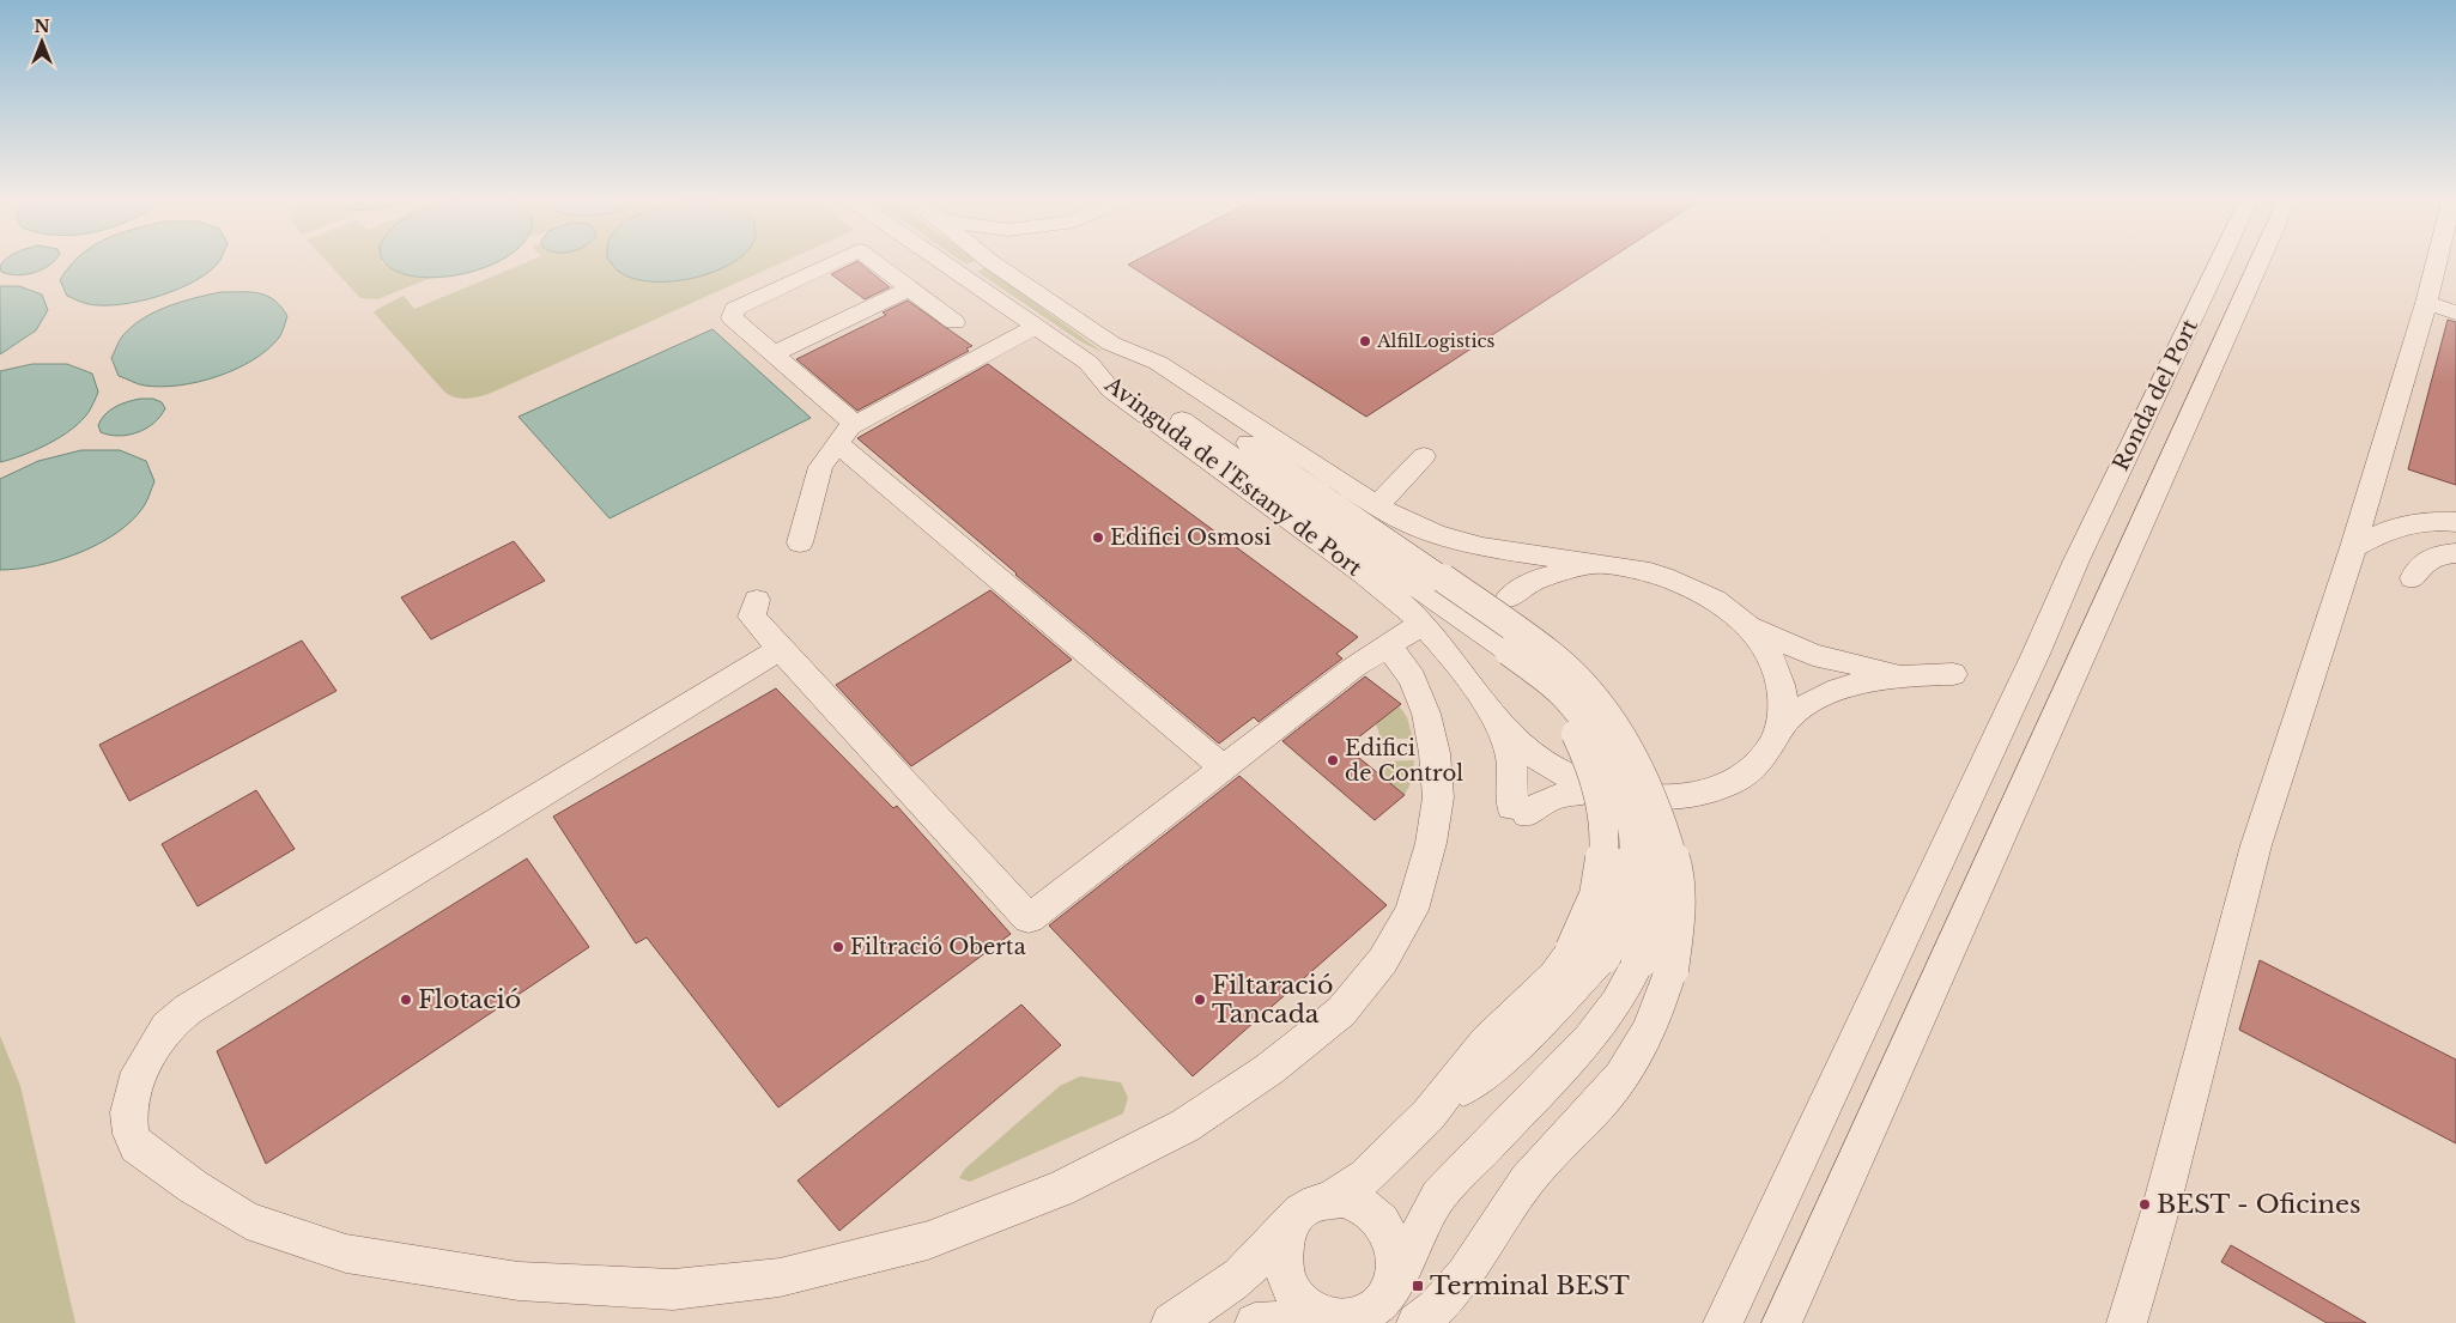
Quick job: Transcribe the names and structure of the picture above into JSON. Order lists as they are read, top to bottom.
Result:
{
  "streets": {
    "street": ["Ronda del Port", "Avinguda de l'Estany de Port"]
  },
  "places": {
    "other": [
      "AlfilLogistics",
      "Edifici Osmosi",
      "Edifici de Control",
      "Filtració Oberta",
      "Flotació",
      "Filtaració Tancada",
      "BEST - Oficines"
    ],
    "transit": ["Terminal BEST"]
  },
  "north": "top"
}
